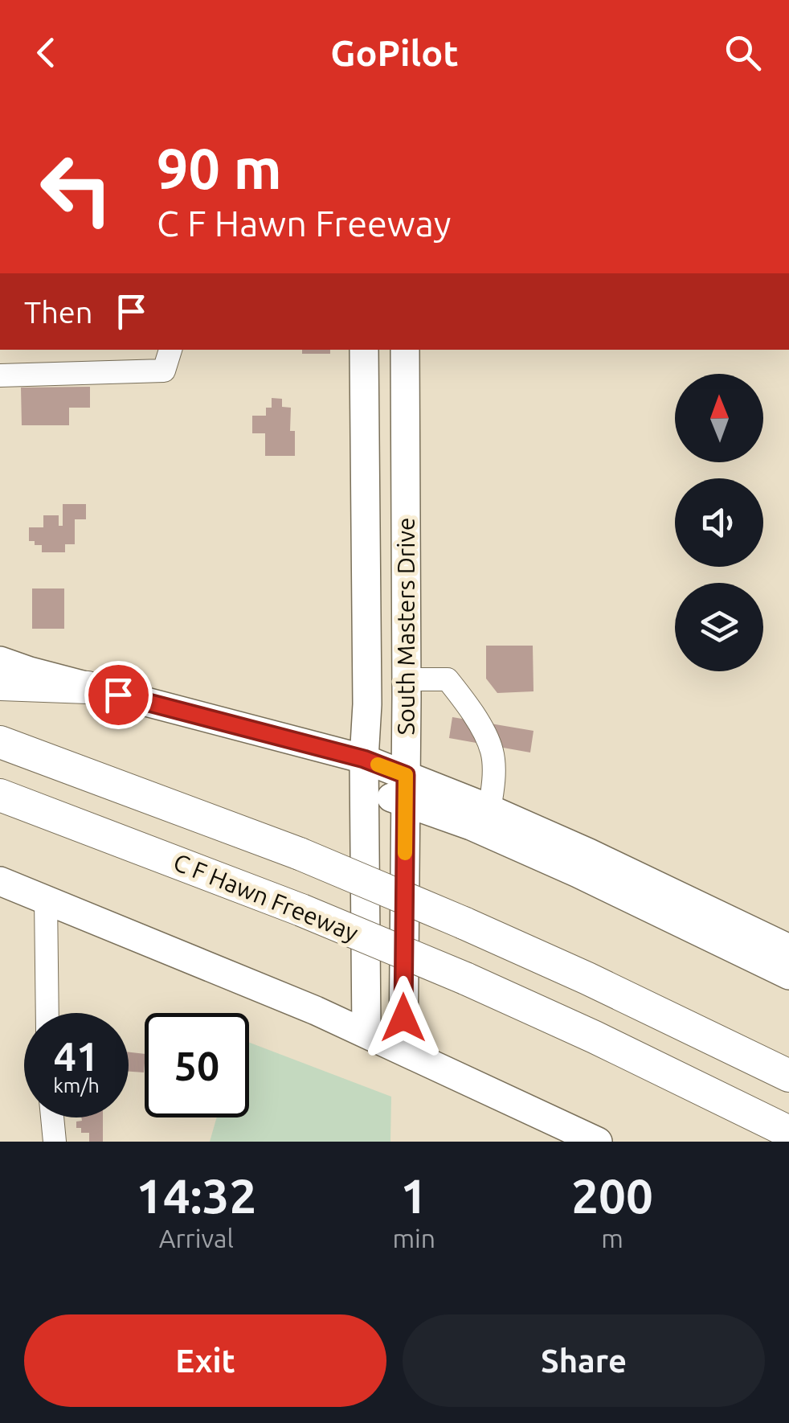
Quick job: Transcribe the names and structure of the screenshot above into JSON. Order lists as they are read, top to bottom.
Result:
{
  "streets": {
    "highway": ["C F Hawn Freeway"],
    "main road": ["South Masters Drive"]
  },
  "north": "top",
  "page": {
    "header": "GoPilot",
    "turn": ["90 m", "C F Hawn Freeway"],
    "then": "Then",
    "speed": "41 km/h",
    "limit": "50",
    "eta": [
      "14:32",
      "Arrival",
      "1",
      "min",
      "200",
      "m"
    ],
    "buttons": ["Exit", "Share"]
  }
}
